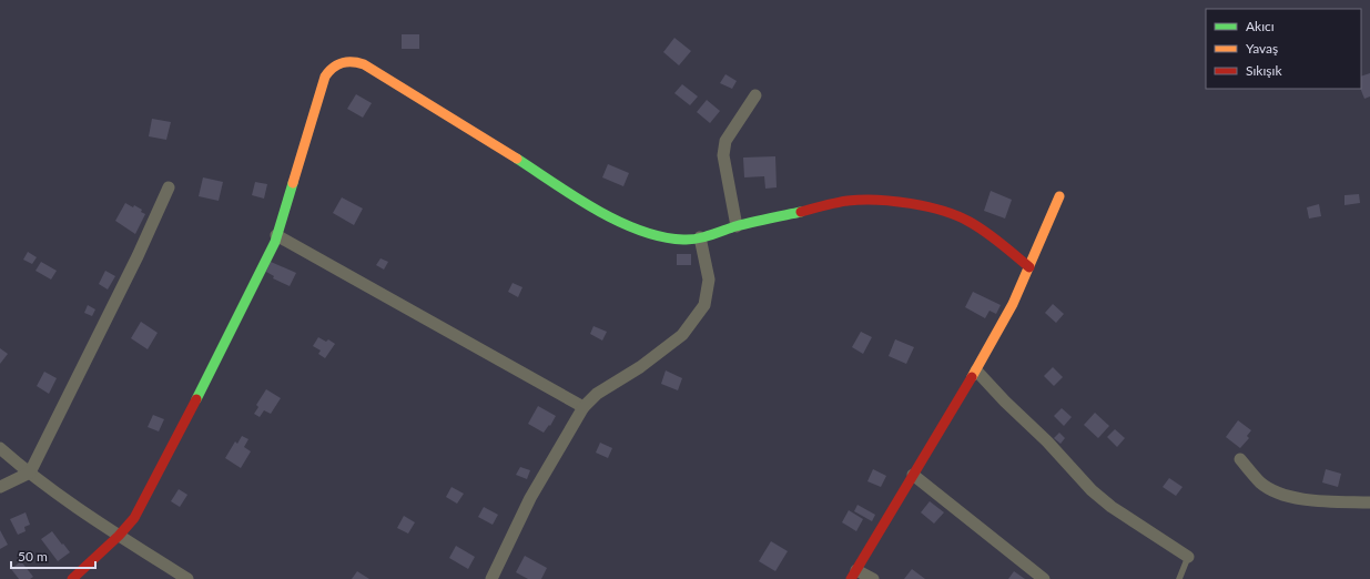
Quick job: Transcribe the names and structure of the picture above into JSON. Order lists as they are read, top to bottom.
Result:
{
  "legend": ["Akıcı", "Yavaş", "Sıkışık"],
  "scale_bar": "50 m"
}
